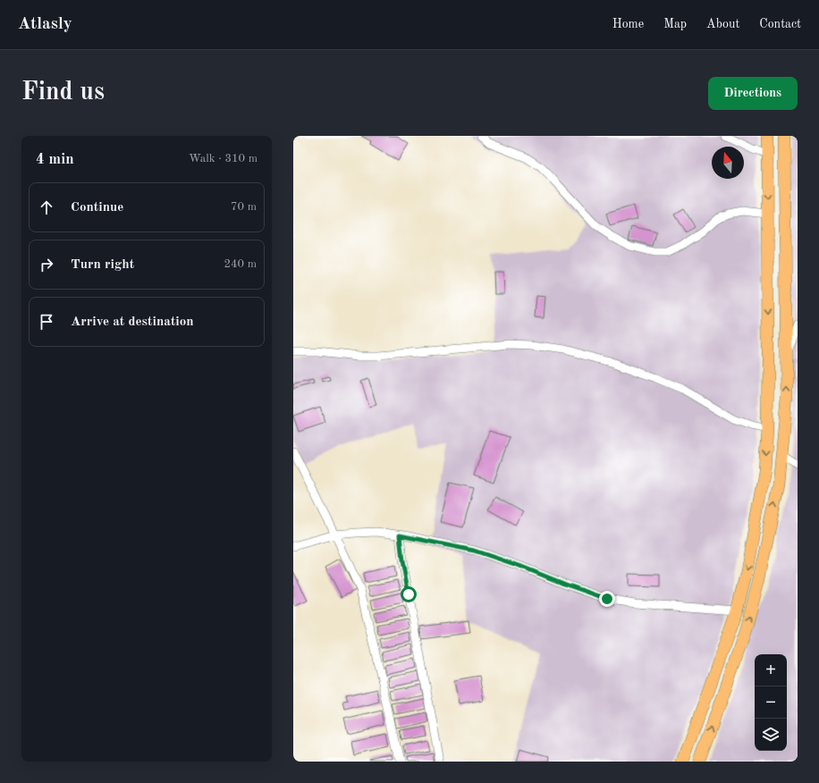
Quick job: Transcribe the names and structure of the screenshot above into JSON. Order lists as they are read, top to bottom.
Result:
{
  "north": "top",
  "page": {
    "header": "Atlasly",
    "nav": [
      "Home",
      "Map",
      "About",
      "Contact"
    ],
    "buttons": "Directions",
    "title": "Find us",
    "heading": ["4 min", "Walk · 310 m"],
    "list": [
      ["Continue", "70 m"],
      ["Turn right", "240 m"],
      "Arrive at destination"
    ],
    "map_buttons": ["+", "−"]
  }
}
